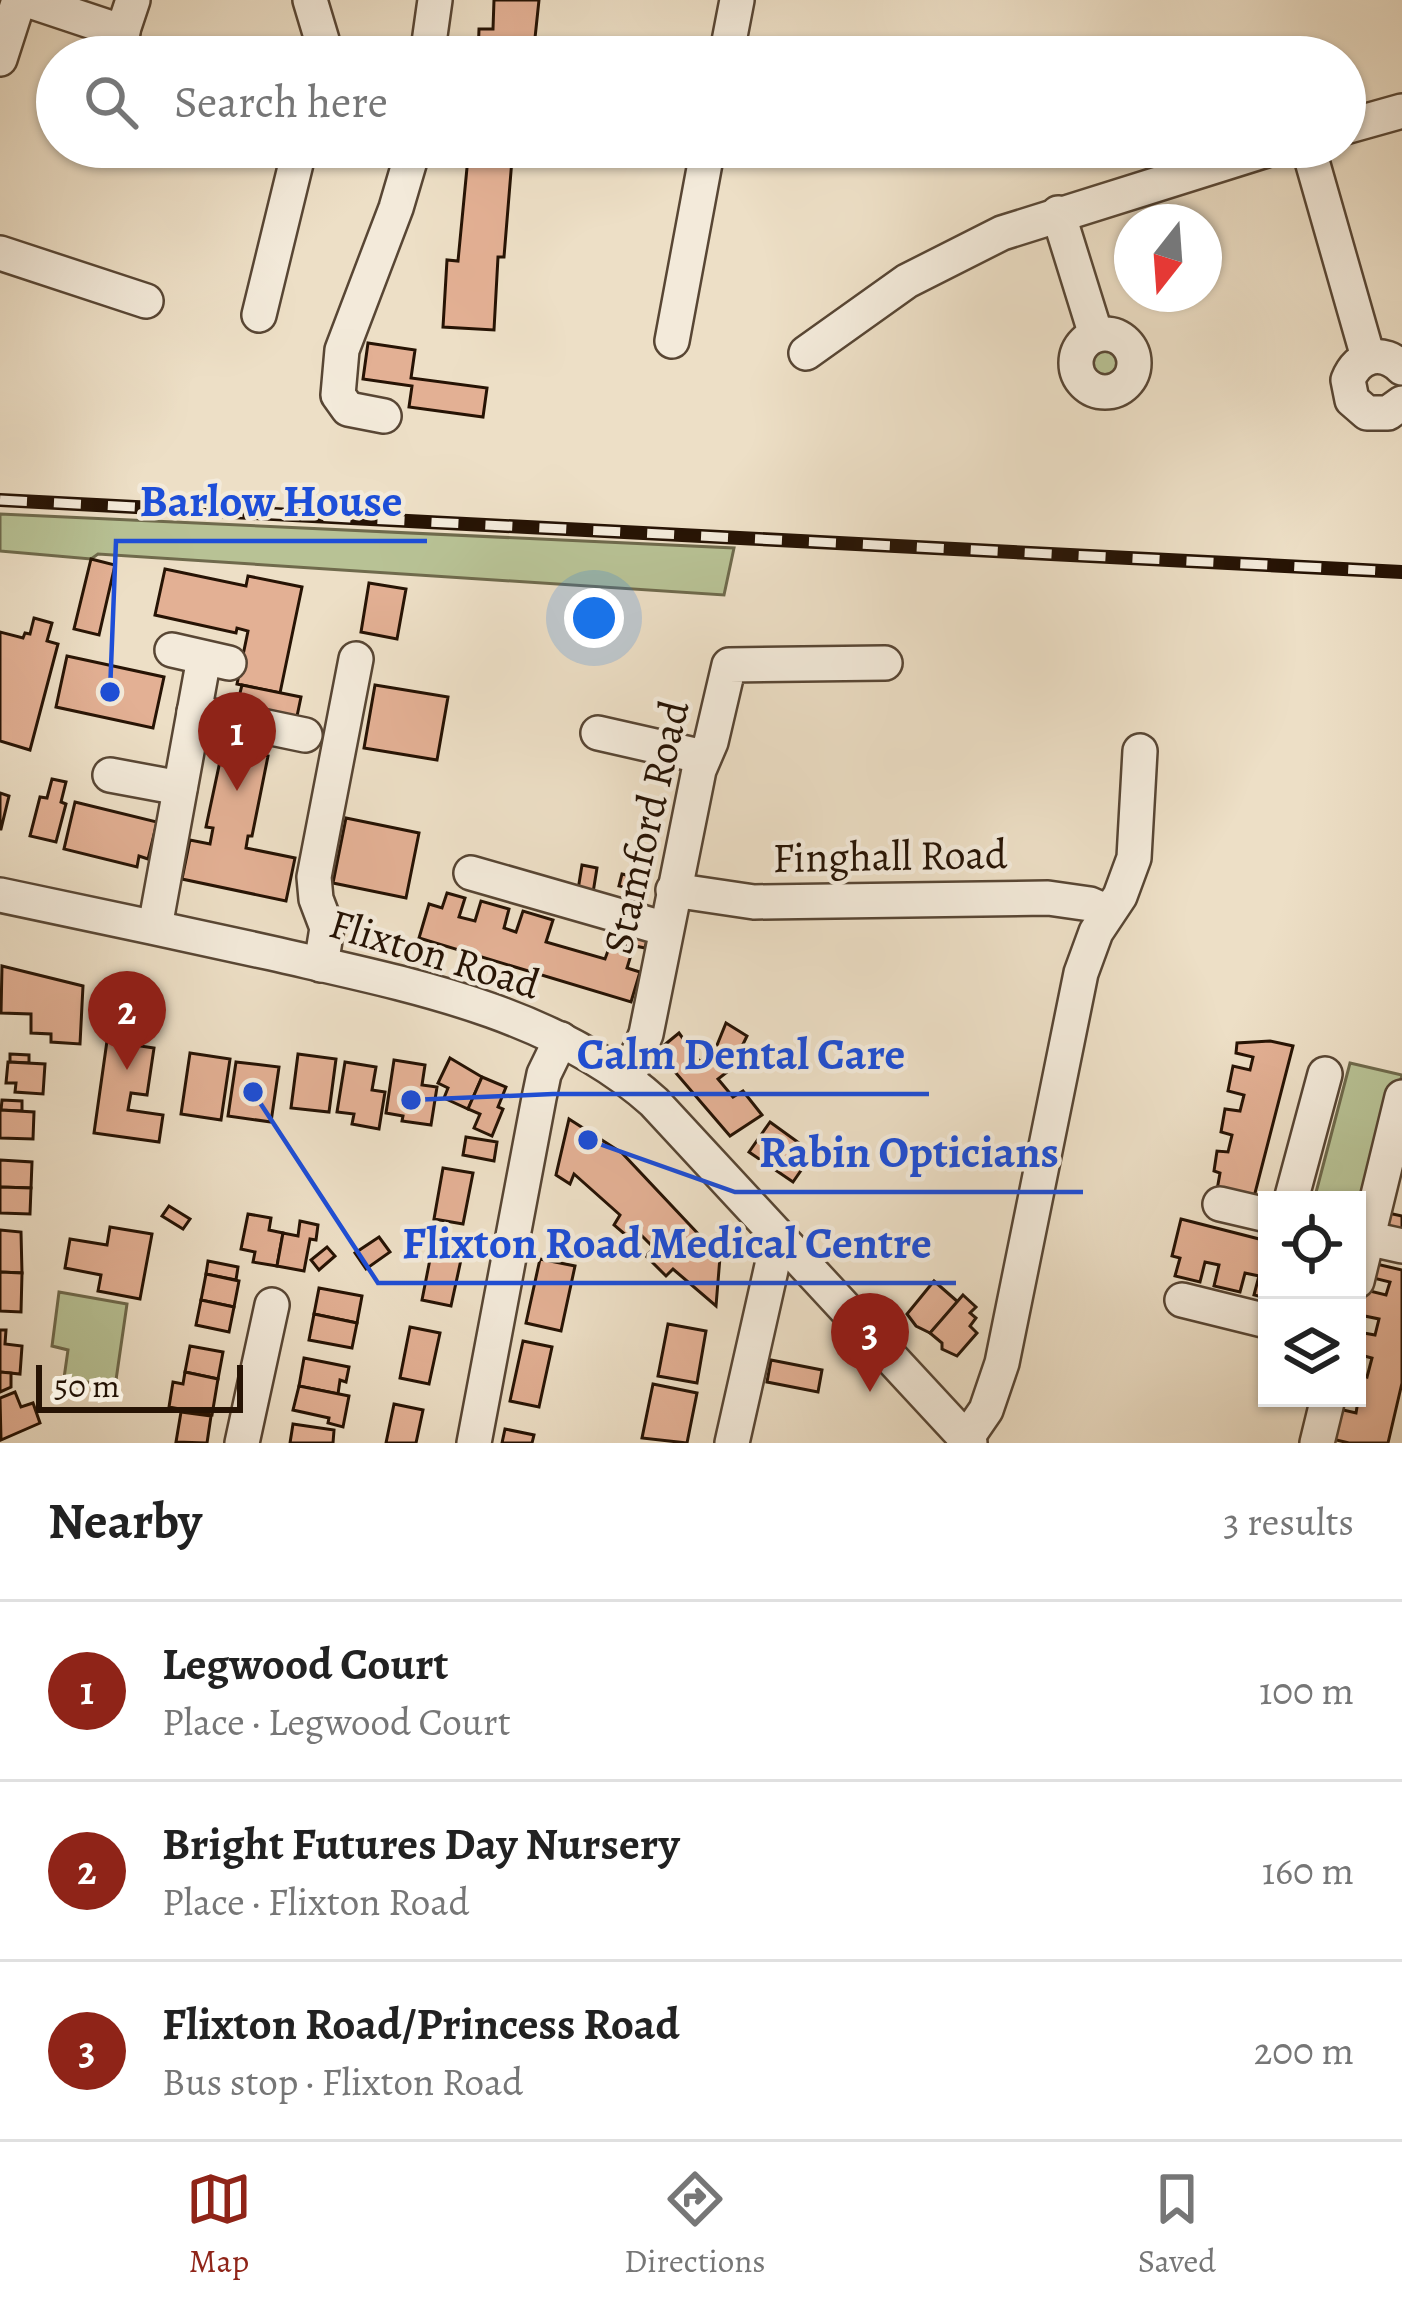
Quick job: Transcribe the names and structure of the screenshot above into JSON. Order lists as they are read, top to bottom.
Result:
{
  "streets": {
    "street": ["Stamford Road", "Finghall Road", "Flixton Road"]
  },
  "crossings": [
    ["Stamford Road", "Finghall Road"],
    ["Stamford Road", "Flixton Road"]
  ],
  "places": [
    "Barlow House",
    "Flixton Road Medical Centre",
    "Calm Dental Care",
    "Rabin Opticians"
  ],
  "scale_bar": "50 m",
  "north": "bottom",
  "page": {
    "search": "Search here",
    "pins": ["1", "2", "3"],
    "scale": "50 m",
    "heading": ["Nearby", "3 results"],
    "list": [
      {
        "mark": "1",
        "name": "Legwood Court",
        "note": "Place · Legwood Court",
        "value": "100 m"
      },
      {
        "mark": "2",
        "name": "Bright Futures Day Nursery",
        "note": "Place · Flixton Road",
        "value": "160 m"
      },
      {
        "mark": "3",
        "name": "Flixton Road/Princess Road",
        "note": "Bus stop · Flixton Road",
        "value": "200 m"
      }
    ],
    "nav": ["Map", "Directions", "Saved"]
  }
}
